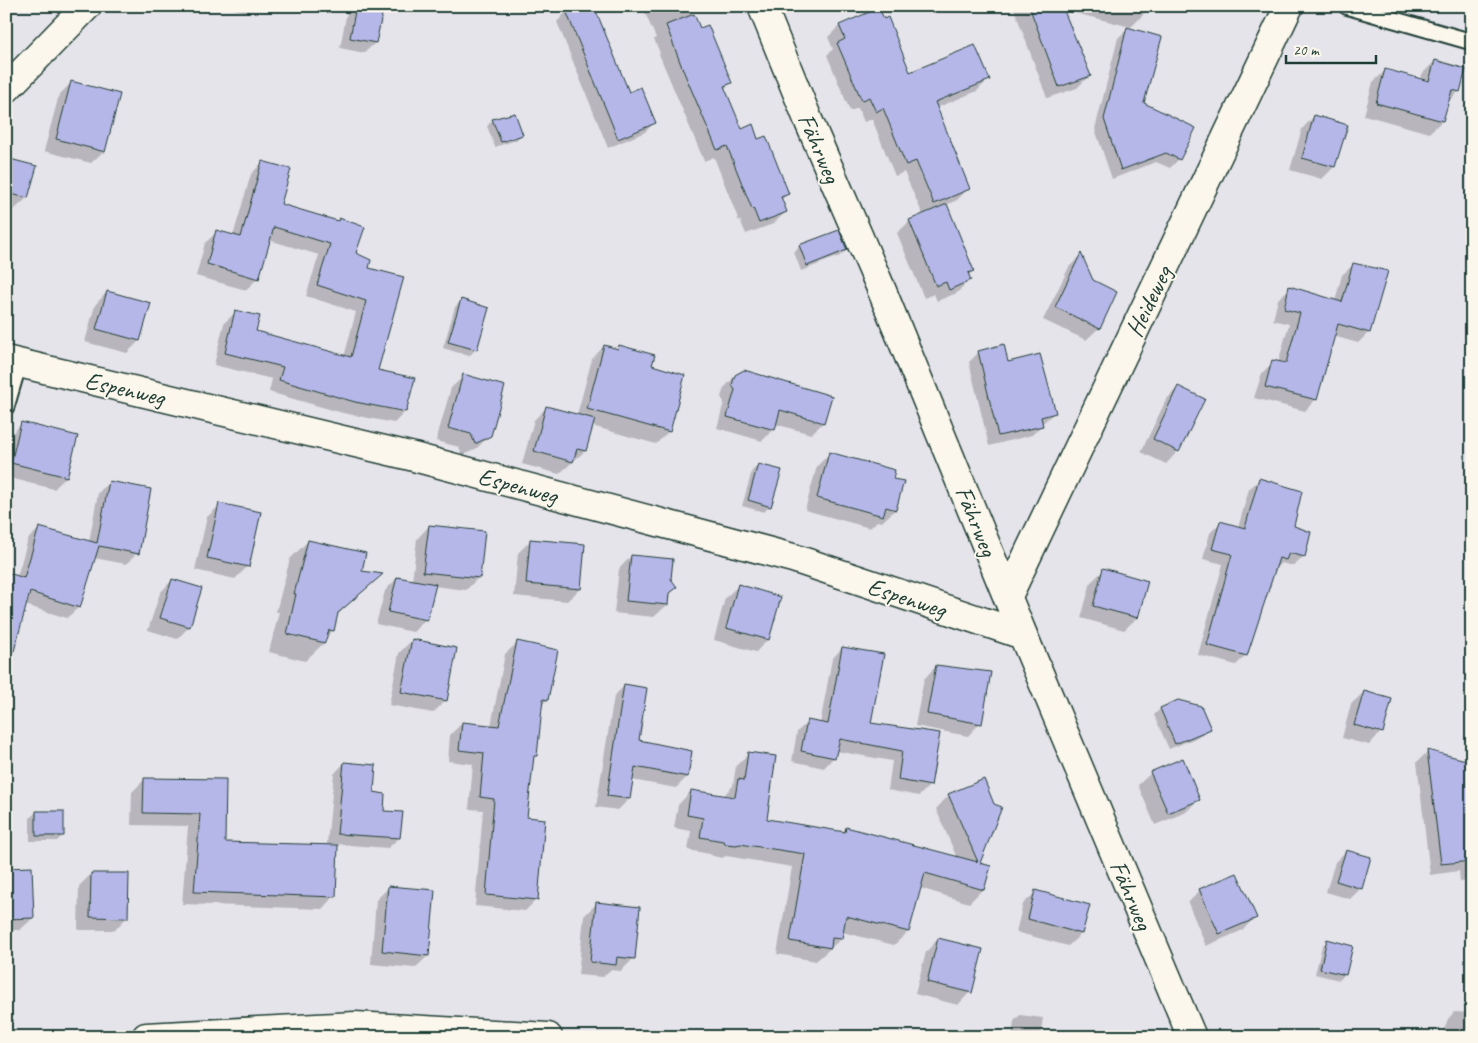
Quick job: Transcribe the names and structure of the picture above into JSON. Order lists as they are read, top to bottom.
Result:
{
  "streets": {
    "street": ["Fährweg", "Heideweg", "Espenweg"]
  },
  "crossings": [
    ["Fährweg", "Heideweg"],
    ["Fährweg", "Espenweg"]
  ],
  "scale_bar": "20 m"
}
